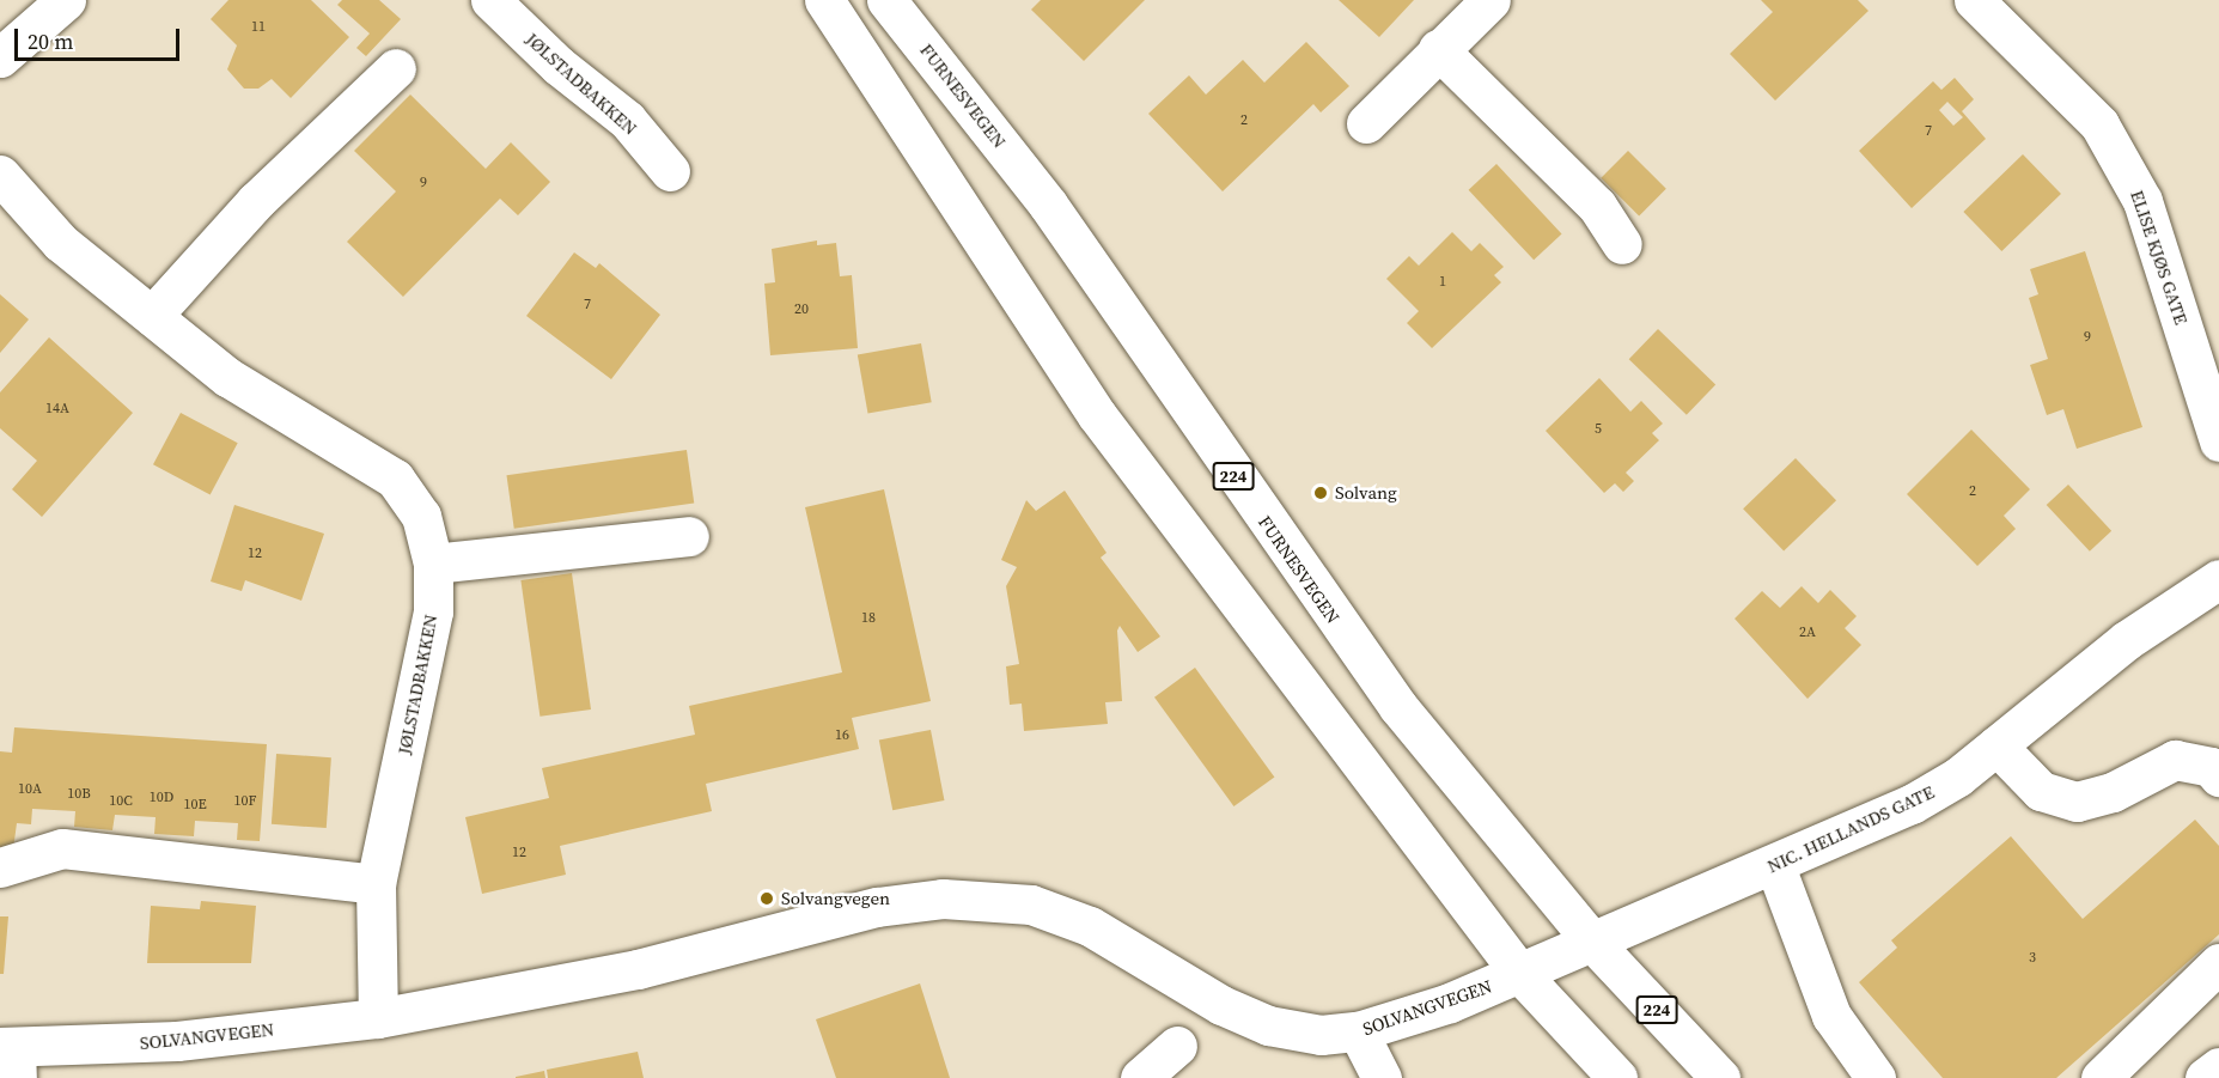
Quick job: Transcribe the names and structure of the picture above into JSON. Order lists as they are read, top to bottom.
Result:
{
  "streets": {
    "main road": [
      "JØLSTADBAKKEN",
      "FURNESVEGEN",
      "ELISE KJØS GATE",
      "224",
      "NIC. HELLANDS GATE",
      "SOLVANGVEGEN"
    ]
  },
  "crossings": [
    ["JØLSTADBAKKEN", "SOLVANGVEGEN"],
    ["FURNESVEGEN", "NIC. HELLANDS GATE"],
    ["NIC. HELLANDS GATE", "SOLVANGVEGEN"]
  ],
  "places": ["Solvang", "Solvangvegen"],
  "house_numbers": [
    "11",
    "2",
    "7",
    "9",
    "1",
    "7",
    "20",
    "9",
    "14A",
    "5",
    "2",
    "12",
    "18",
    "2A",
    "16",
    "10A",
    "10B",
    "10D",
    "10C",
    "10F",
    "10E",
    "12",
    "3"
  ],
  "scale_bar": "20 m"
}
